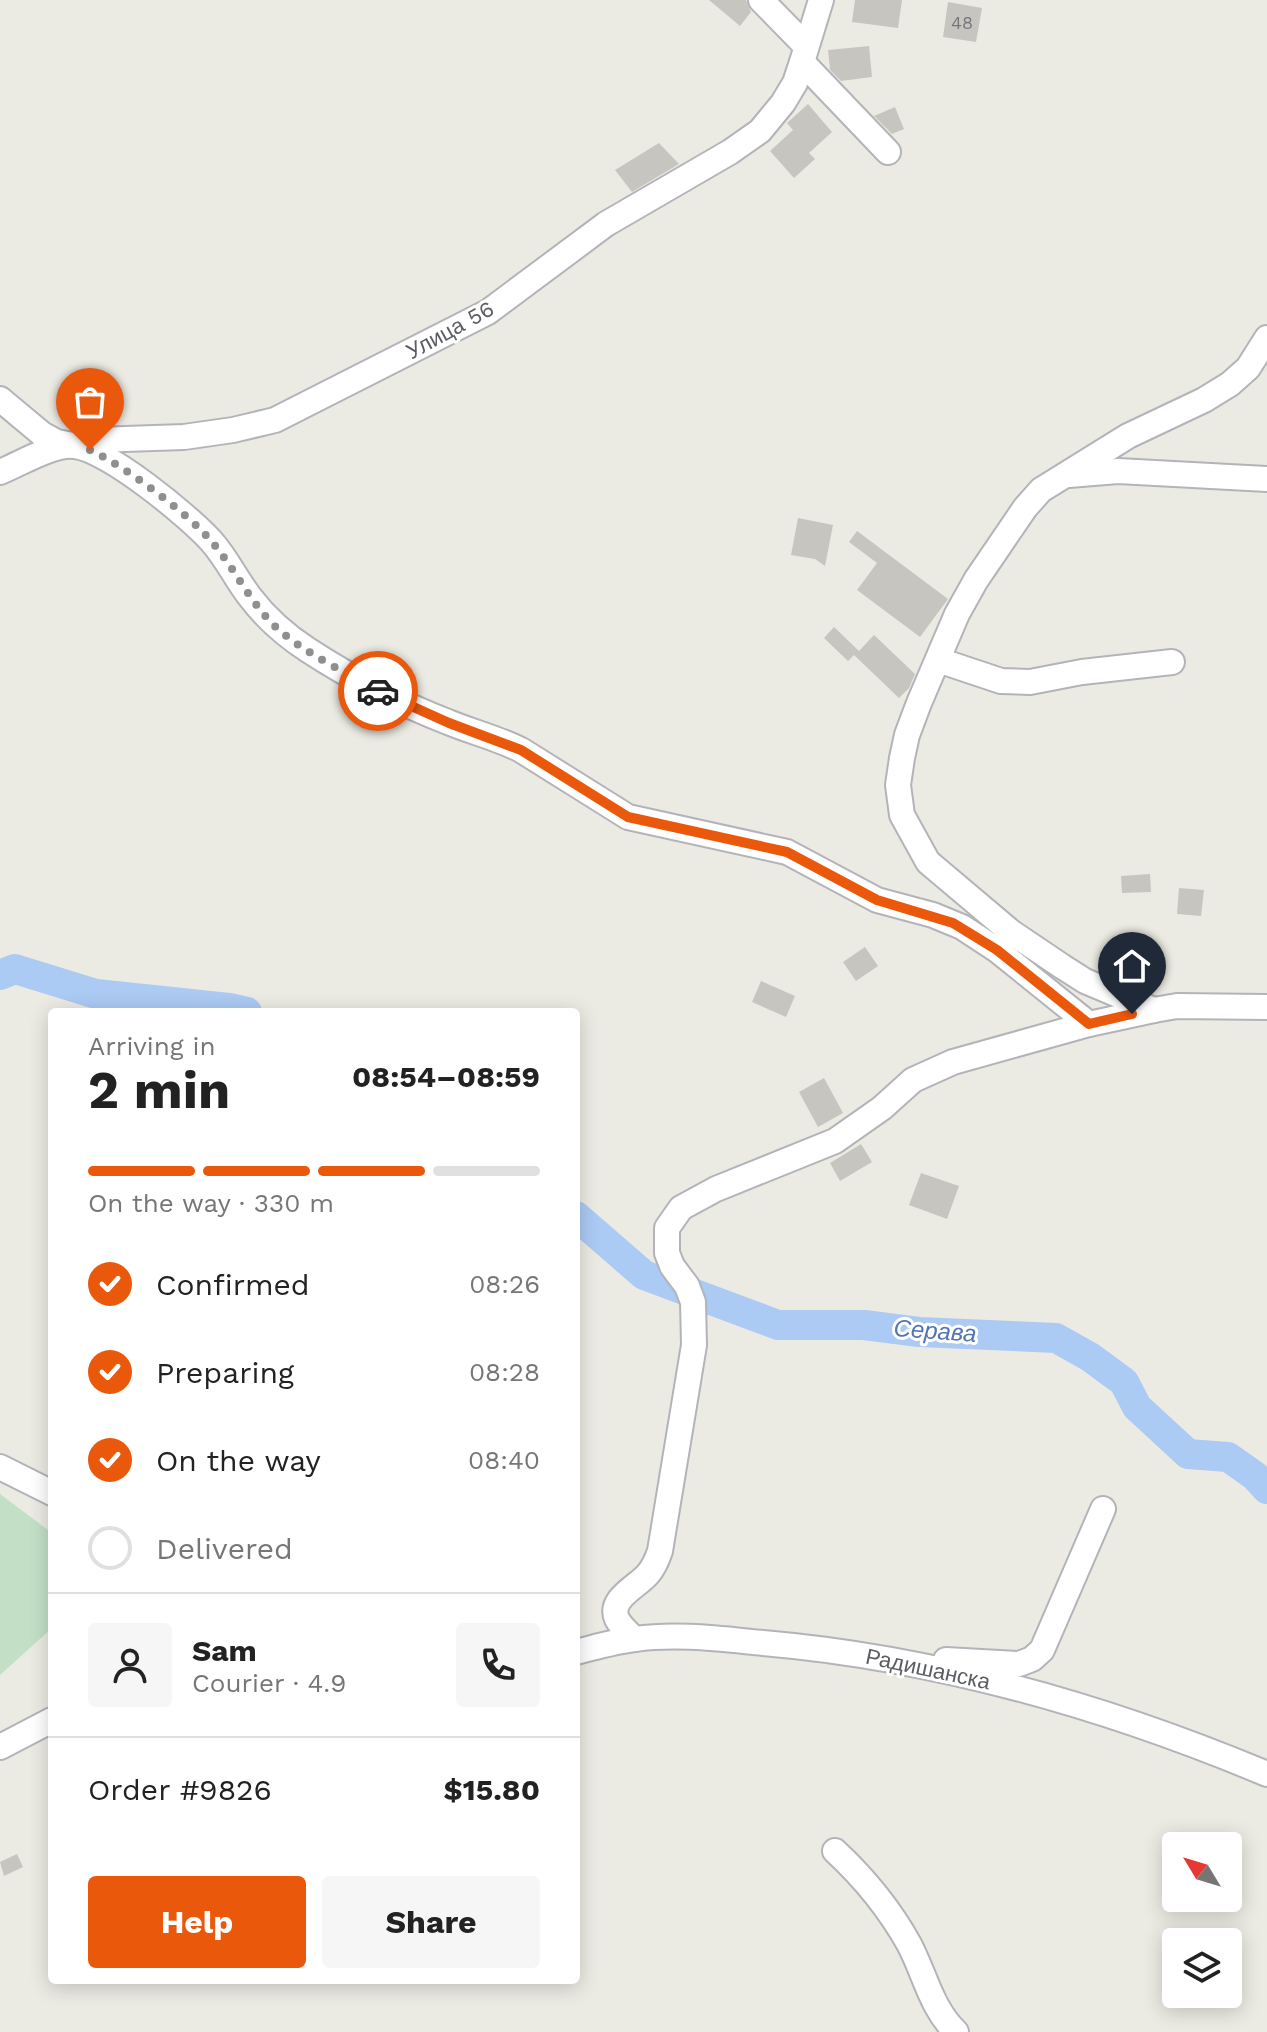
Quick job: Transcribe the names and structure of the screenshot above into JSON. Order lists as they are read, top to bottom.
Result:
{
  "streets": {
    "street": ["Улица 56", "Радишанска"]
  },
  "water": ["Серава"],
  "house_numbers": ["48"],
  "north": "top left",
  "page": {
    "heading": ["2 min", "Arriving in", "08:54–08:59"],
    "panel": [
      "Sam",
      "Courier · 4.9",
      "Order #9826",
      "$15.80"
    ],
    "bar": "On the way · 330 m",
    "list": [
      ["Confirmed", "08:26"],
      ["Preparing", "08:28"],
      ["On the way", "08:40"],
      "Delivered"
    ],
    "buttons": ["Help", "Share"]
  }
}
